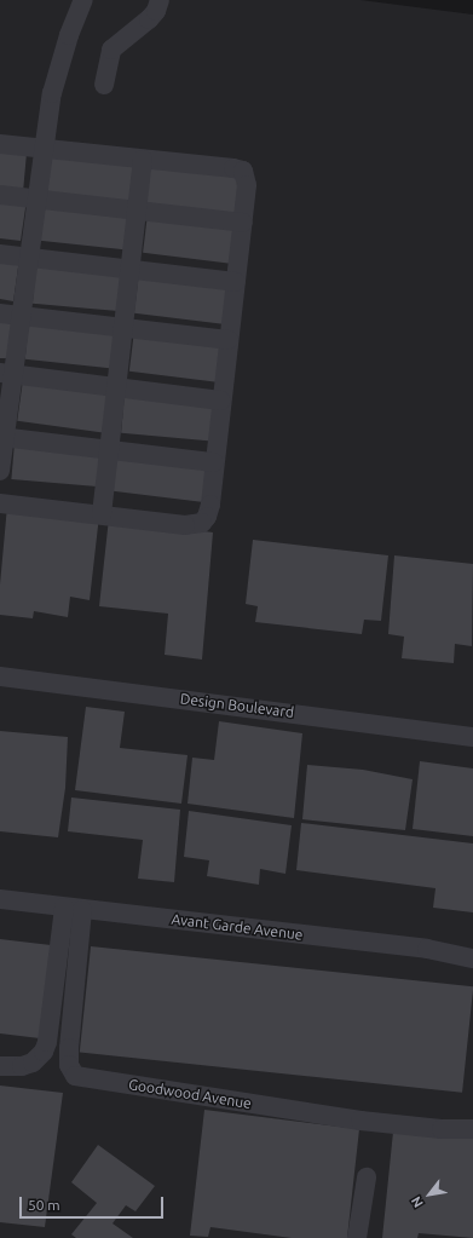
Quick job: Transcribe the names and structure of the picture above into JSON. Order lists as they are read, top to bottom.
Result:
{
  "streets": {
    "street": ["Design Boulevard", "Avant Garde Avenue", "Goodwood Avenue"]
  },
  "crossings": [
    ["Avant Garde Avenue", "Goodwood Avenue"]
  ],
  "scale_bar": "50 m",
  "north": "bottom left"
}
